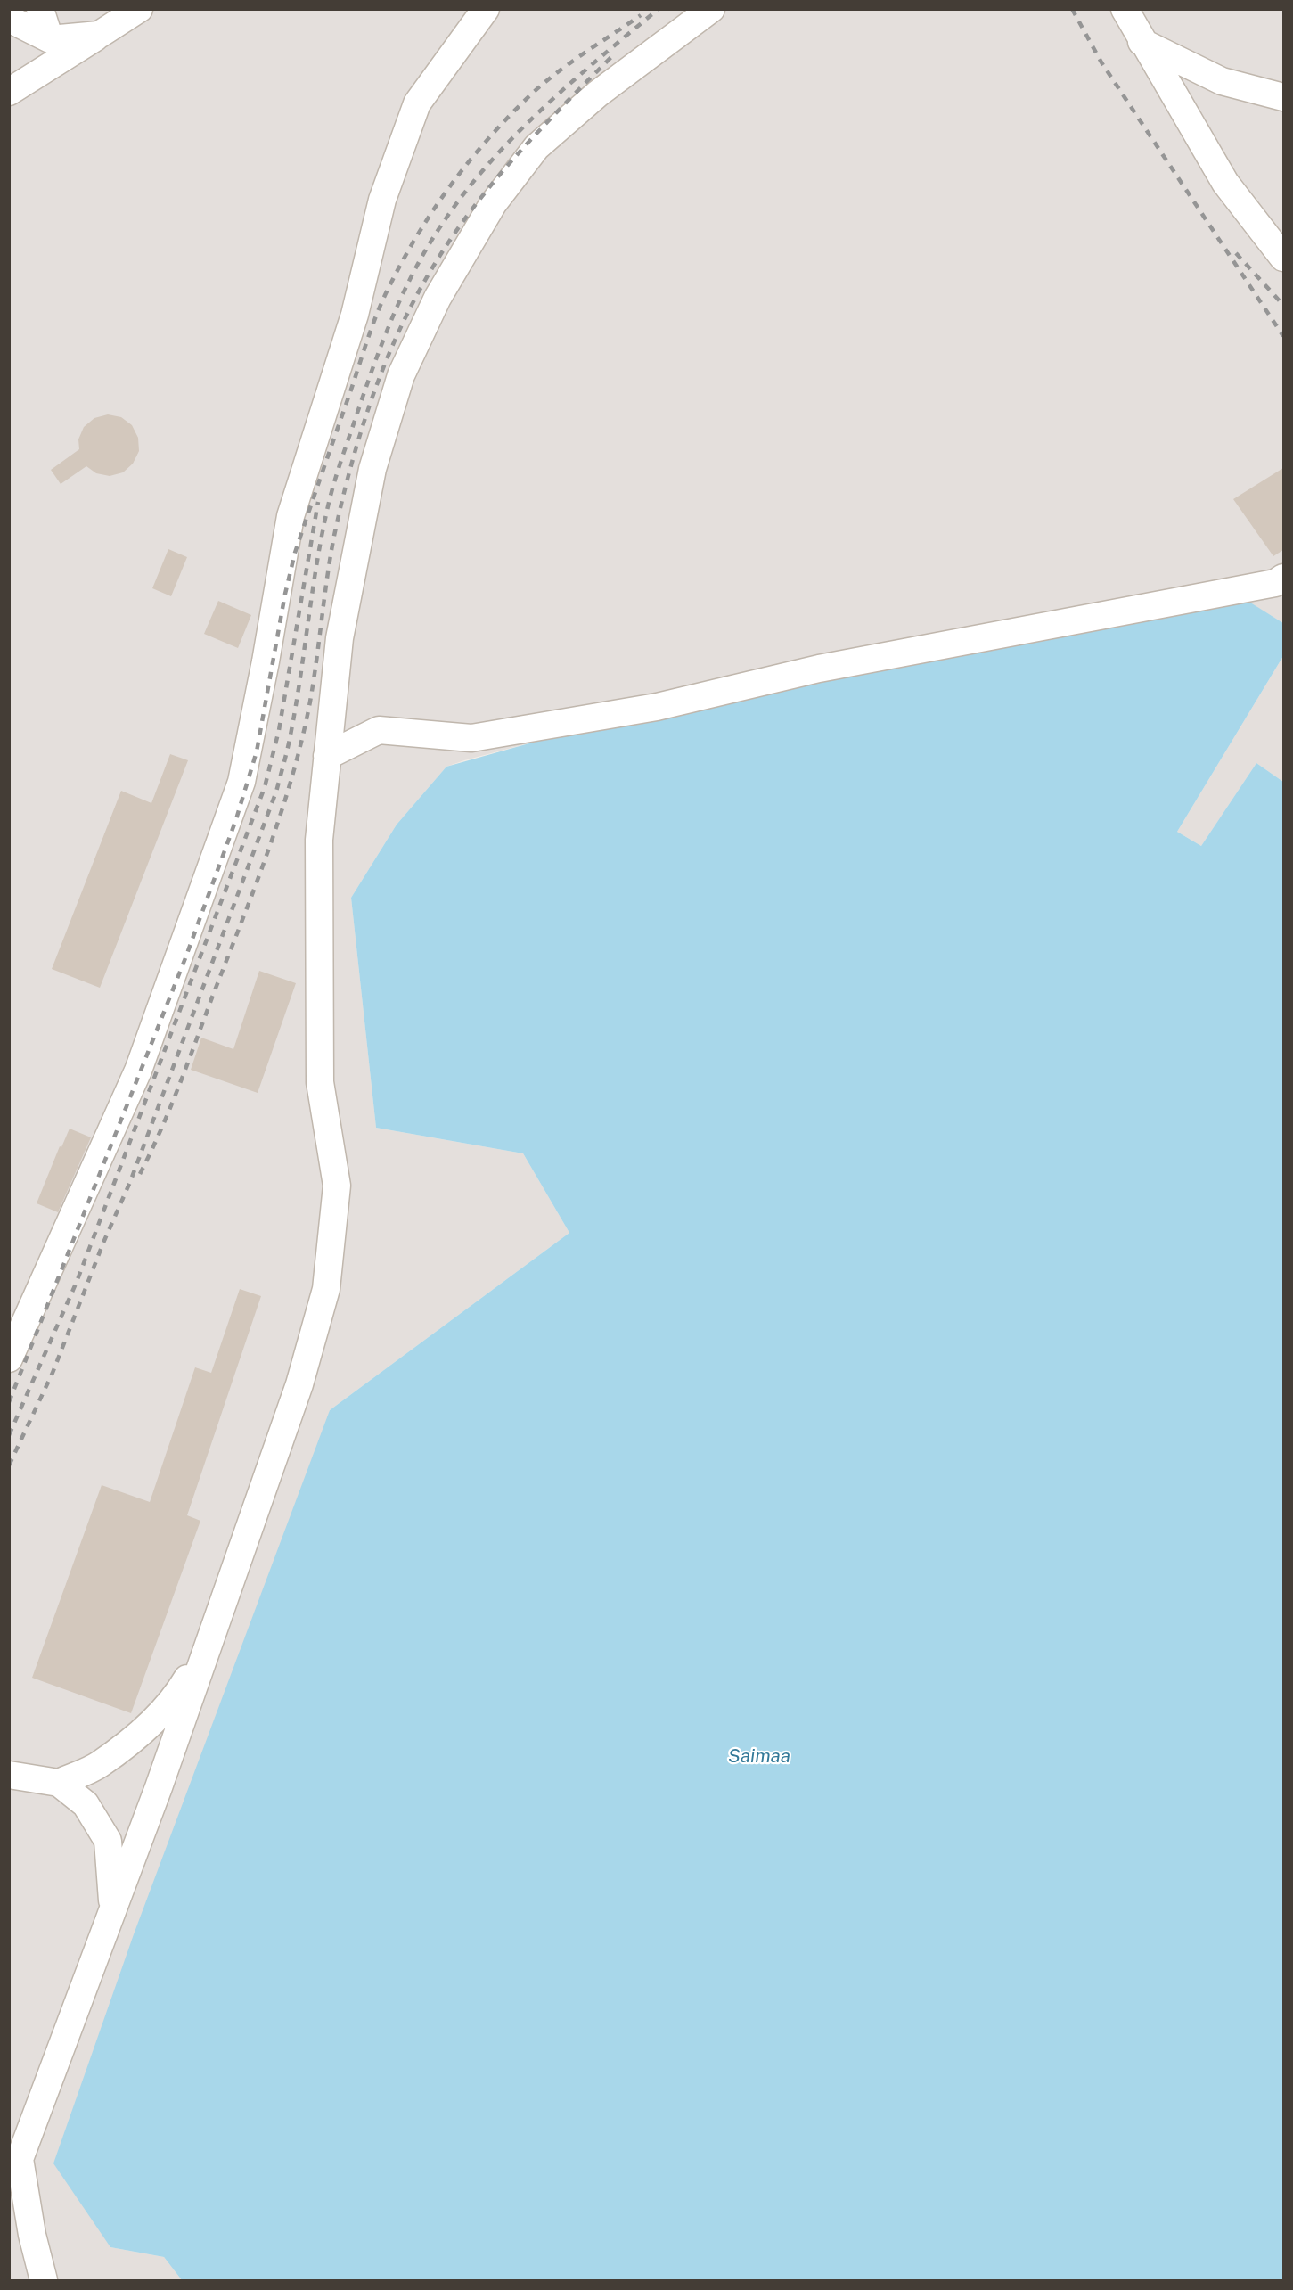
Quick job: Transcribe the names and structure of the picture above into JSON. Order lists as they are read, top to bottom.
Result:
{
  "water": ["Saimaa"]
}
